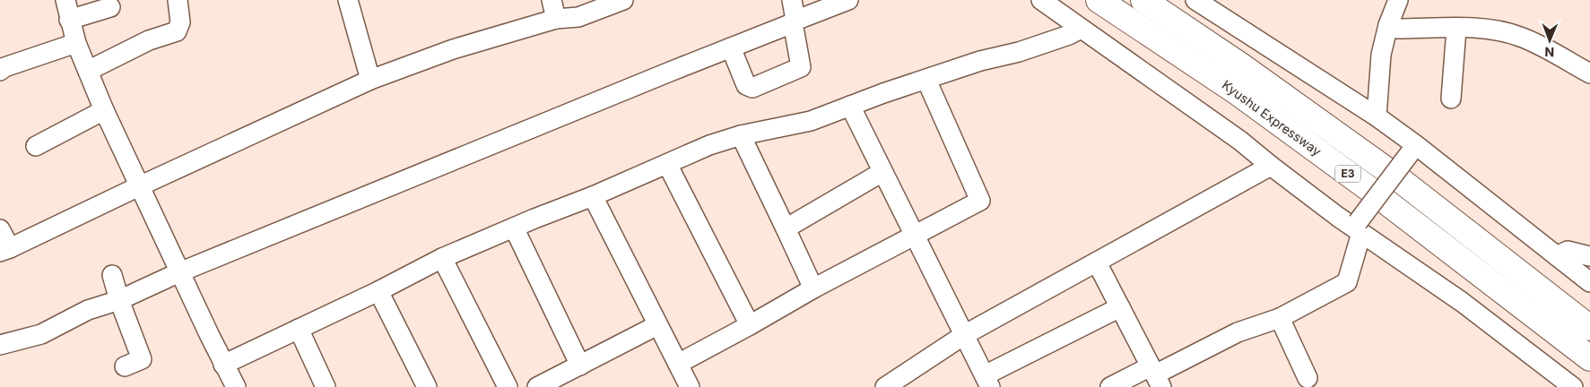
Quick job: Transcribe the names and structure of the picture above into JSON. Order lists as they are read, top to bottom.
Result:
{
  "streets": {
    "highway": ["Kyushu Expressway", "E3"]
  },
  "north": "bottom"
}
